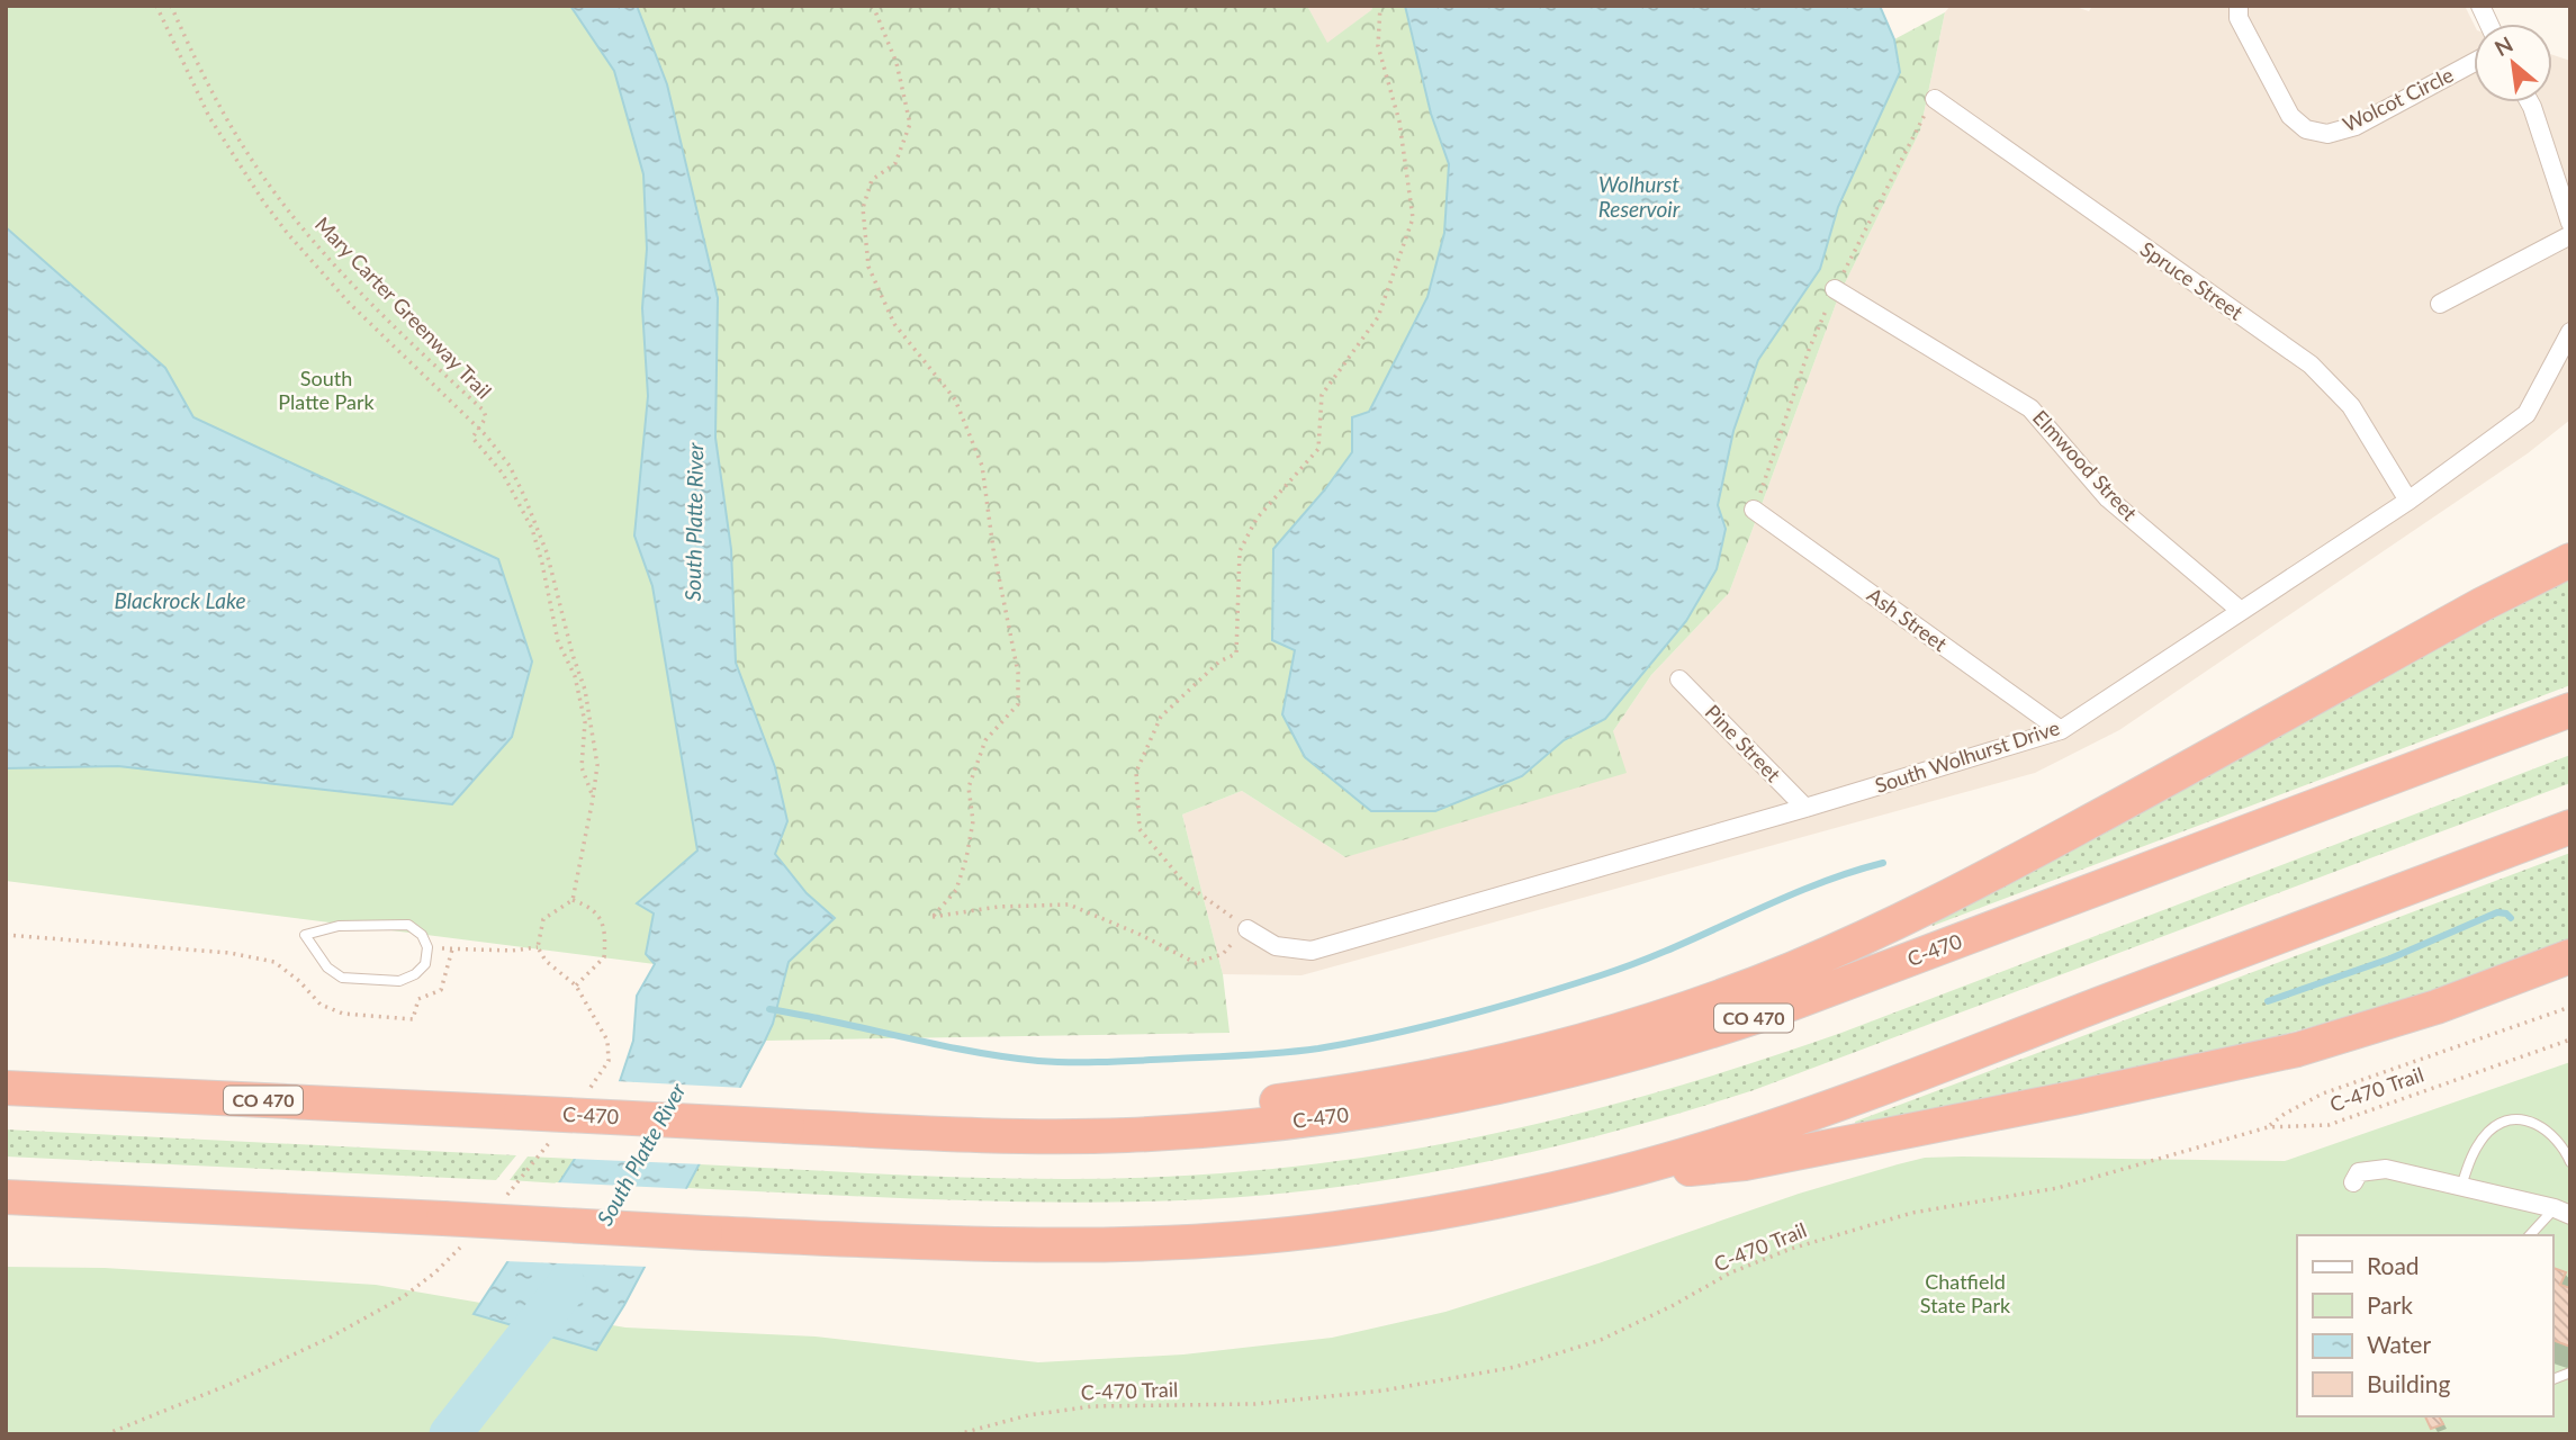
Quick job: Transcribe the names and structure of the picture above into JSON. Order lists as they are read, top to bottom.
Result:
{
  "streets": {
    "highway": ["C-470", "CO 470"],
    "street": [
      "Wolcot Circle",
      "Spruce Street",
      "Elmwood Street",
      "Ash Street",
      "Pine Street",
      "South Wolhurst Drive"
    ],
    "path": ["Mary Carter Greenway Trail", "C-470 Trail"]
  },
  "crossings": [
    ["Spruce Street", "South Wolhurst Drive"],
    ["Elmwood Street", "South Wolhurst Drive"],
    ["Ash Street", "South Wolhurst Drive"],
    ["Pine Street", "South Wolhurst Drive"]
  ],
  "water": ["Wolhurst Reservoir", "South Platte River", "Blackrock Lake"],
  "parks": ["South Platte Park", "Chatfield State Park"],
  "legend": [
    "Road",
    "Park",
    "Water",
    "Building"
  ],
  "north": "top left"
}
